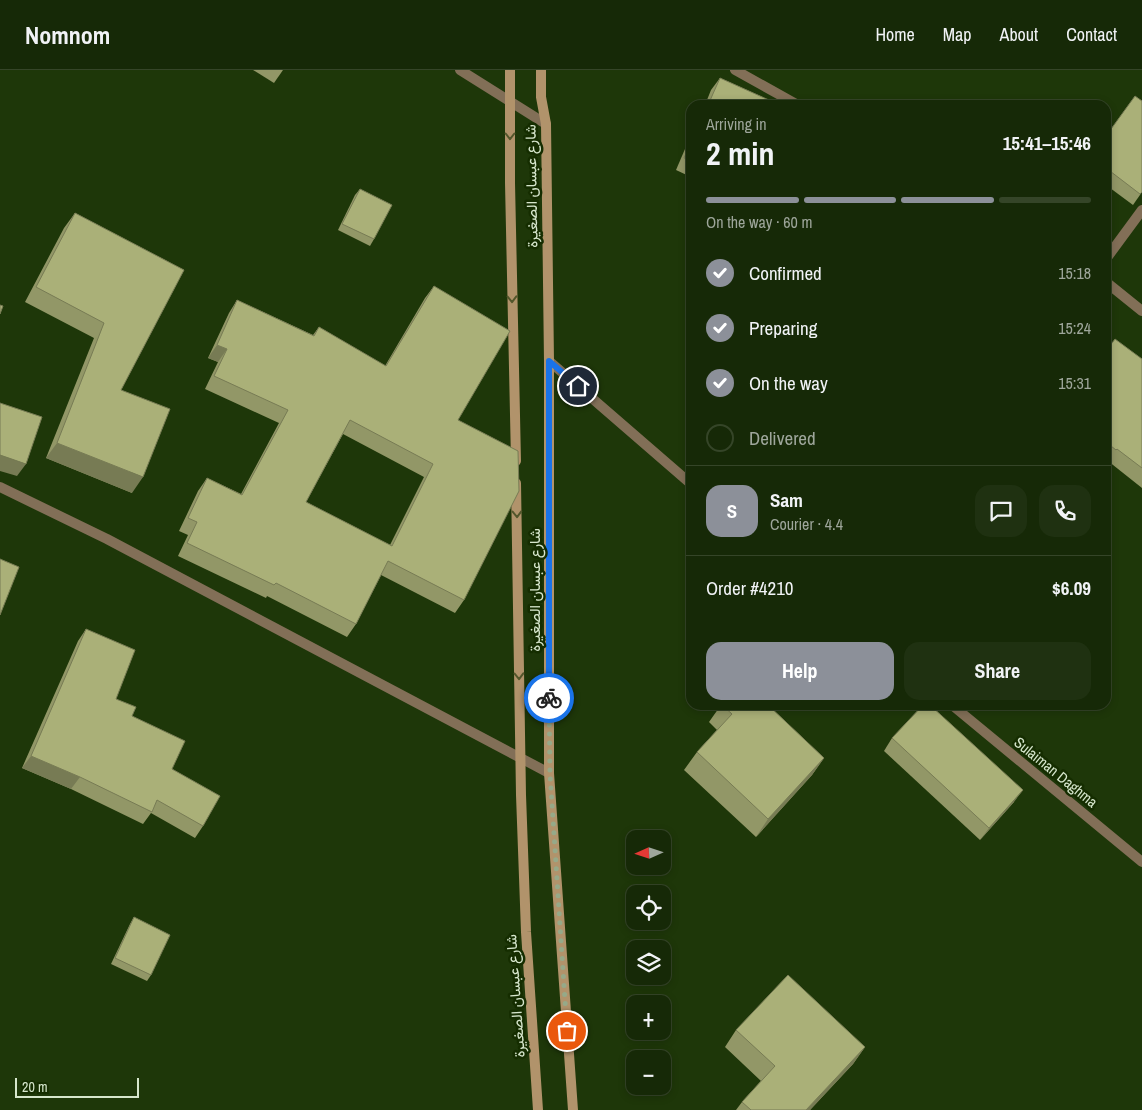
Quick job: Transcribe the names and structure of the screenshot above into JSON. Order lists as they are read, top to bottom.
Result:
{
  "streets": {
    "main road": ["شارع عبسان الصغيرة"],
    "street": ["Sulaiman Daghma"]
  },
  "scale_bar": "20 m",
  "north": "left",
  "page": {
    "header": "Nomnom",
    "nav": [
      "Home",
      "Map",
      "About",
      "Contact"
    ],
    "heading": ["2 min", "Arriving in", "15:41–15:46"],
    "panel": [
      "Sam",
      "Courier · 4.4",
      "Order #4210",
      "$6.09"
    ],
    "bar": "On the way · 60 m",
    "list": [
      ["Confirmed", "15:18"],
      ["Preparing", "15:24"],
      ["On the way", "15:31"],
      "Delivered"
    ],
    "round": "S",
    "buttons": ["Help", "Share"],
    "map_buttons": ["+", "−"],
    "scale": "20 m"
  }
}
